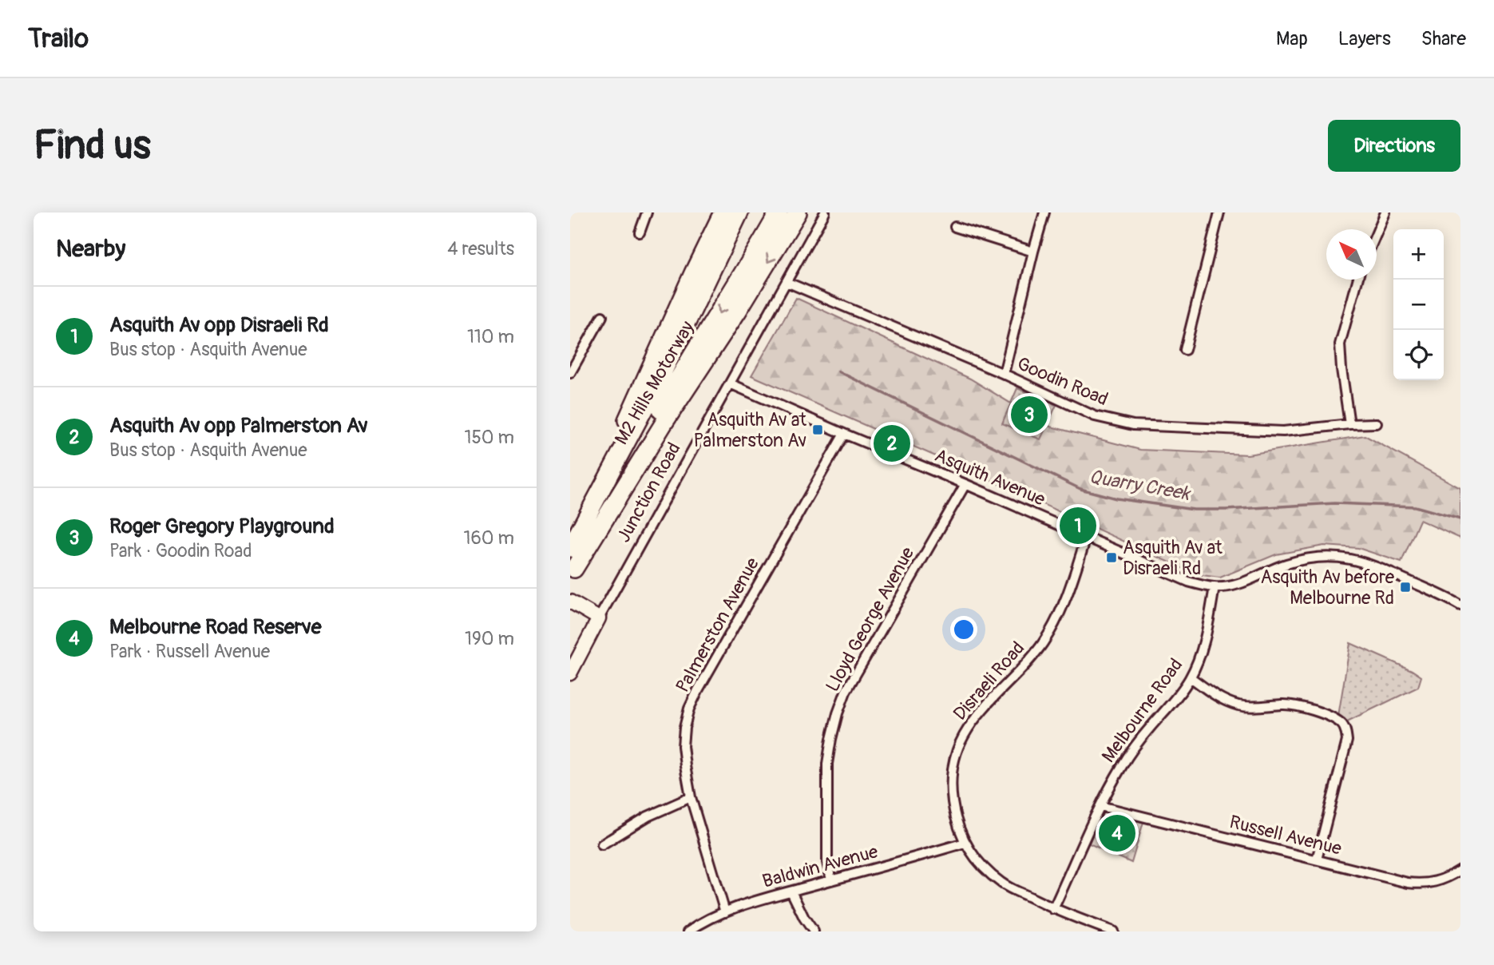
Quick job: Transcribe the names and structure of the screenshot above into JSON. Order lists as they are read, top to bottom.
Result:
{
  "streets": {
    "highway": ["M2 Hills Motorway"],
    "street": [
      "Goodin Road",
      "Asquith Avenue",
      "Junction Road",
      "Lloyd George Avenue",
      "Palmerston Avenue",
      "Disraeli Road",
      "Melbourne Road",
      "Russell Avenue",
      "Baldwin Avenue"
    ]
  },
  "crossings": [
    ["Goodin Road", "Junction Road"],
    ["Asquith Avenue", "Junction Road"],
    ["Asquith Avenue", "Lloyd George Avenue"],
    ["Asquith Avenue", "Palmerston Avenue"],
    ["Asquith Avenue", "Disraeli Road"],
    ["Asquith Avenue", "Melbourne Road"],
    ["Lloyd George Avenue", "Baldwin Avenue"],
    ["Palmerston Avenue", "Baldwin Avenue"],
    ["Disraeli Road", "Melbourne Road"],
    ["Disraeli Road", "Baldwin Avenue"],
    ["Melbourne Road", "Russell Avenue"]
  ],
  "water": ["Quarry Creek"],
  "places": {
    "transit": ["Asquith Av at Palmerston Av", "Asquith Av at Disraeli Rd", "Asquith Av before Melbourne Rd"]
  },
  "north": "top left",
  "page": {
    "header": "Trailo",
    "nav": ["Map", "Layers", "Share"],
    "buttons": "Directions",
    "title": "Find us",
    "heading": ["Nearby", "4 results"],
    "map_buttons": ["+", "−"],
    "list": [
      {
        "mark": "1",
        "name": "Asquith Av opp Disraeli Rd",
        "note": "Bus stop · Asquith Avenue",
        "value": "110 m"
      },
      {
        "mark": "2",
        "name": "Asquith Av opp Palmerston Av",
        "note": "Bus stop · Asquith Avenue",
        "value": "150 m"
      },
      {
        "mark": "3",
        "name": "Roger Gregory Playground",
        "note": "Park · Goodin Road",
        "value": "160 m"
      },
      {
        "mark": "4",
        "name": "Melbourne Road Reserve",
        "note": "Park · Russell Avenue",
        "value": "190 m"
      }
    ],
    "pins": [
      "3",
      "2",
      "1",
      "4"
    ]
  }
}
